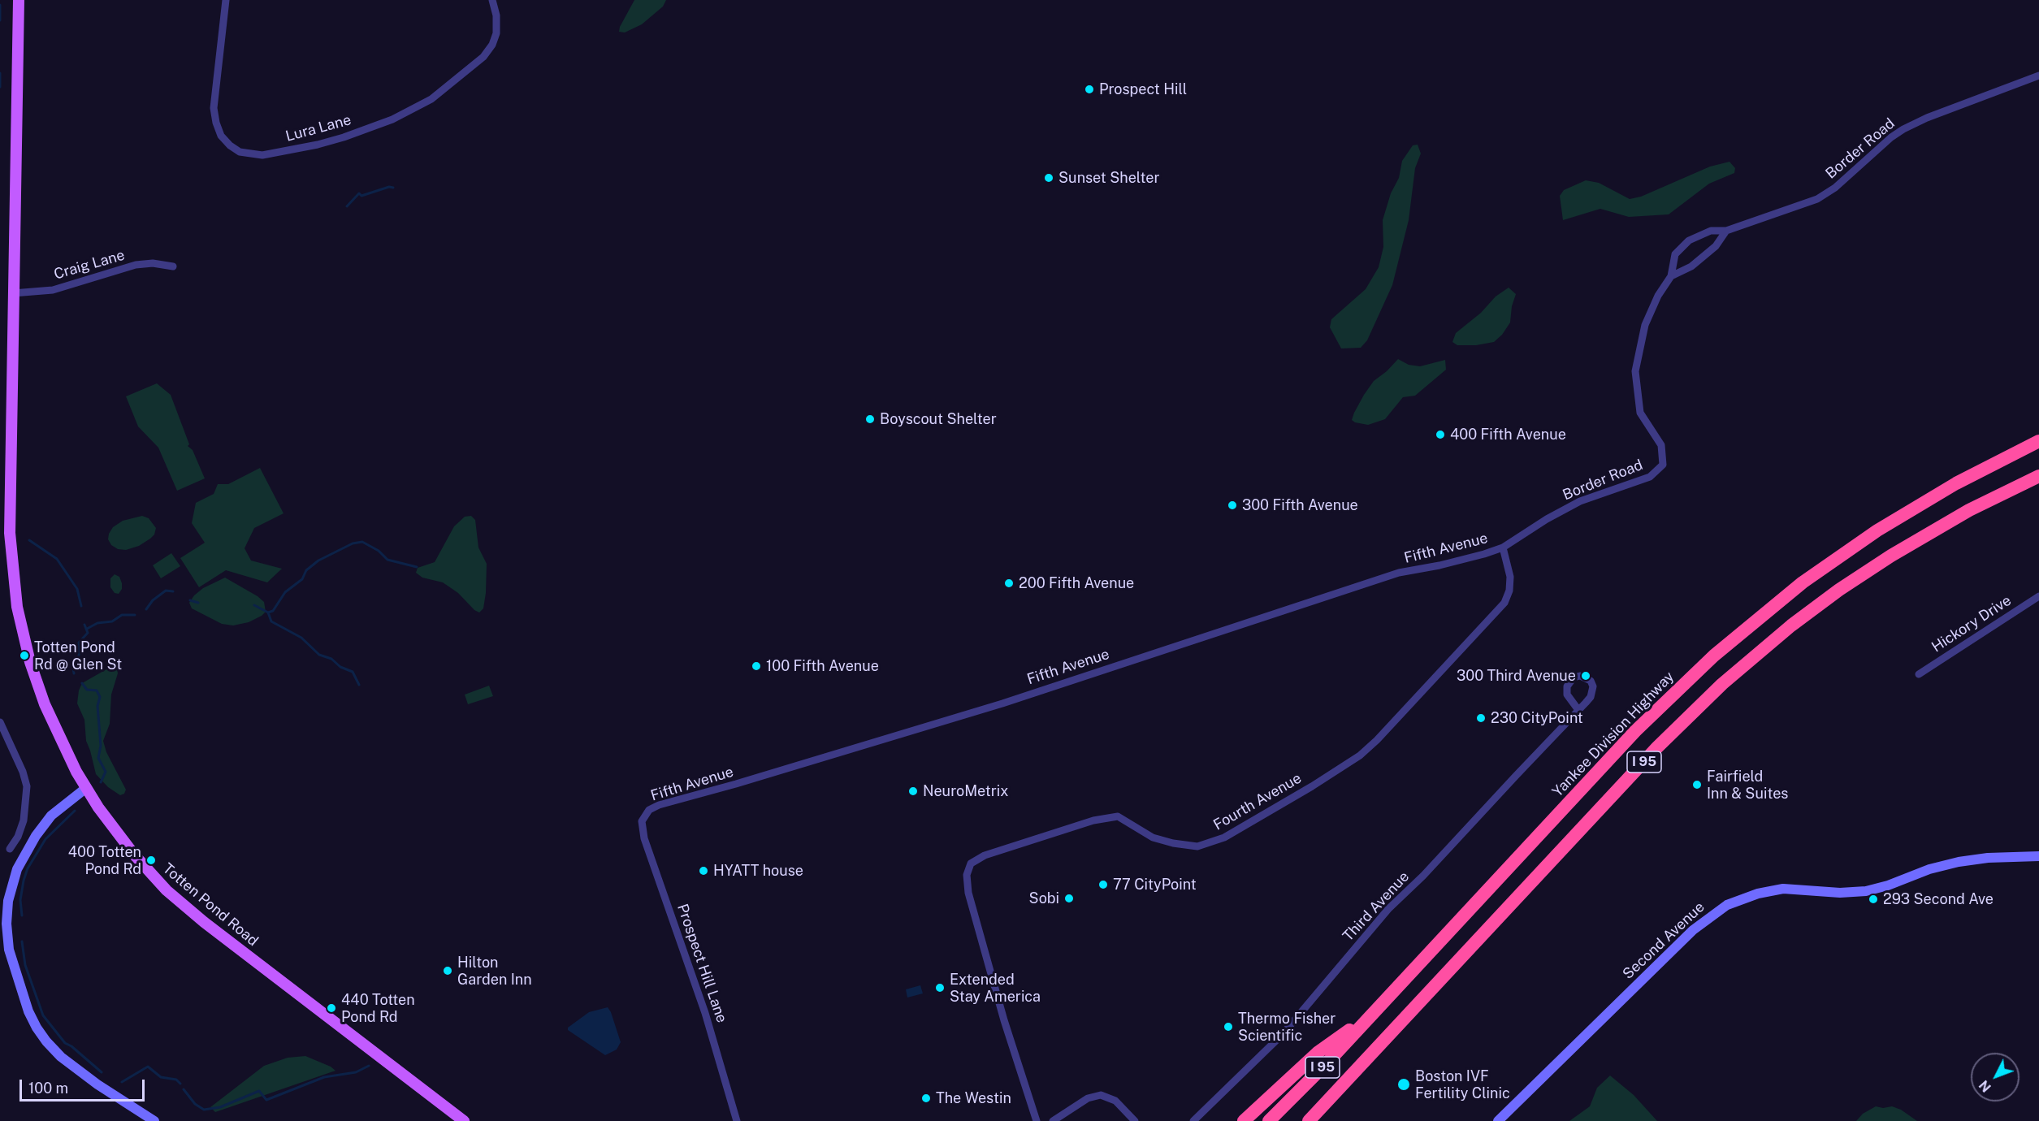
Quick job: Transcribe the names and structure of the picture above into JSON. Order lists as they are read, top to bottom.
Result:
{
  "streets": {
    "highway": ["Yankee Division Highway", "I 95"],
    "main road": ["Totten Pond Road"],
    "street": [
      "Lura Lane",
      "Border Road",
      "Craig Lane",
      "Fifth Avenue",
      "Hickory Drive",
      "Fourth Avenue",
      "Third Avenue",
      "Second Avenue",
      "Prospect Hill Lane"
    ]
  },
  "crossings": [
    ["Border Road", "Fifth Avenue"],
    ["Border Road", "Fourth Avenue"],
    ["Craig Lane", "Totten Pond Road"],
    ["Fifth Avenue", "Fourth Avenue"],
    ["Fifth Avenue", "Prospect Hill Lane"]
  ],
  "places": [
    "Prospect Hill",
    "Sunset Shelter",
    "Boyscout Shelter",
    "400 Fifth Avenue",
    "300 Fifth Avenue",
    "200 Fifth Avenue",
    "Totten Pond Rd @ Glen St",
    "100 Fifth Avenue",
    "300 Third Avenue",
    "230 CityPoint",
    "Fairfield Inn & Suites",
    "NeuroMetrix",
    "400 Totten Pond Rd",
    "HYATT house",
    "77 CityPoint",
    "Sobi",
    "293 Second Ave",
    "Hilton Garden Inn",
    "Extended Stay America",
    "440 Totten Pond Rd",
    "Thermo Fisher Scientific",
    "Boston IVF Fertility Clinic",
    "The Westin"
  ],
  "scale_bar": "100 m",
  "north": "bottom left"
}
